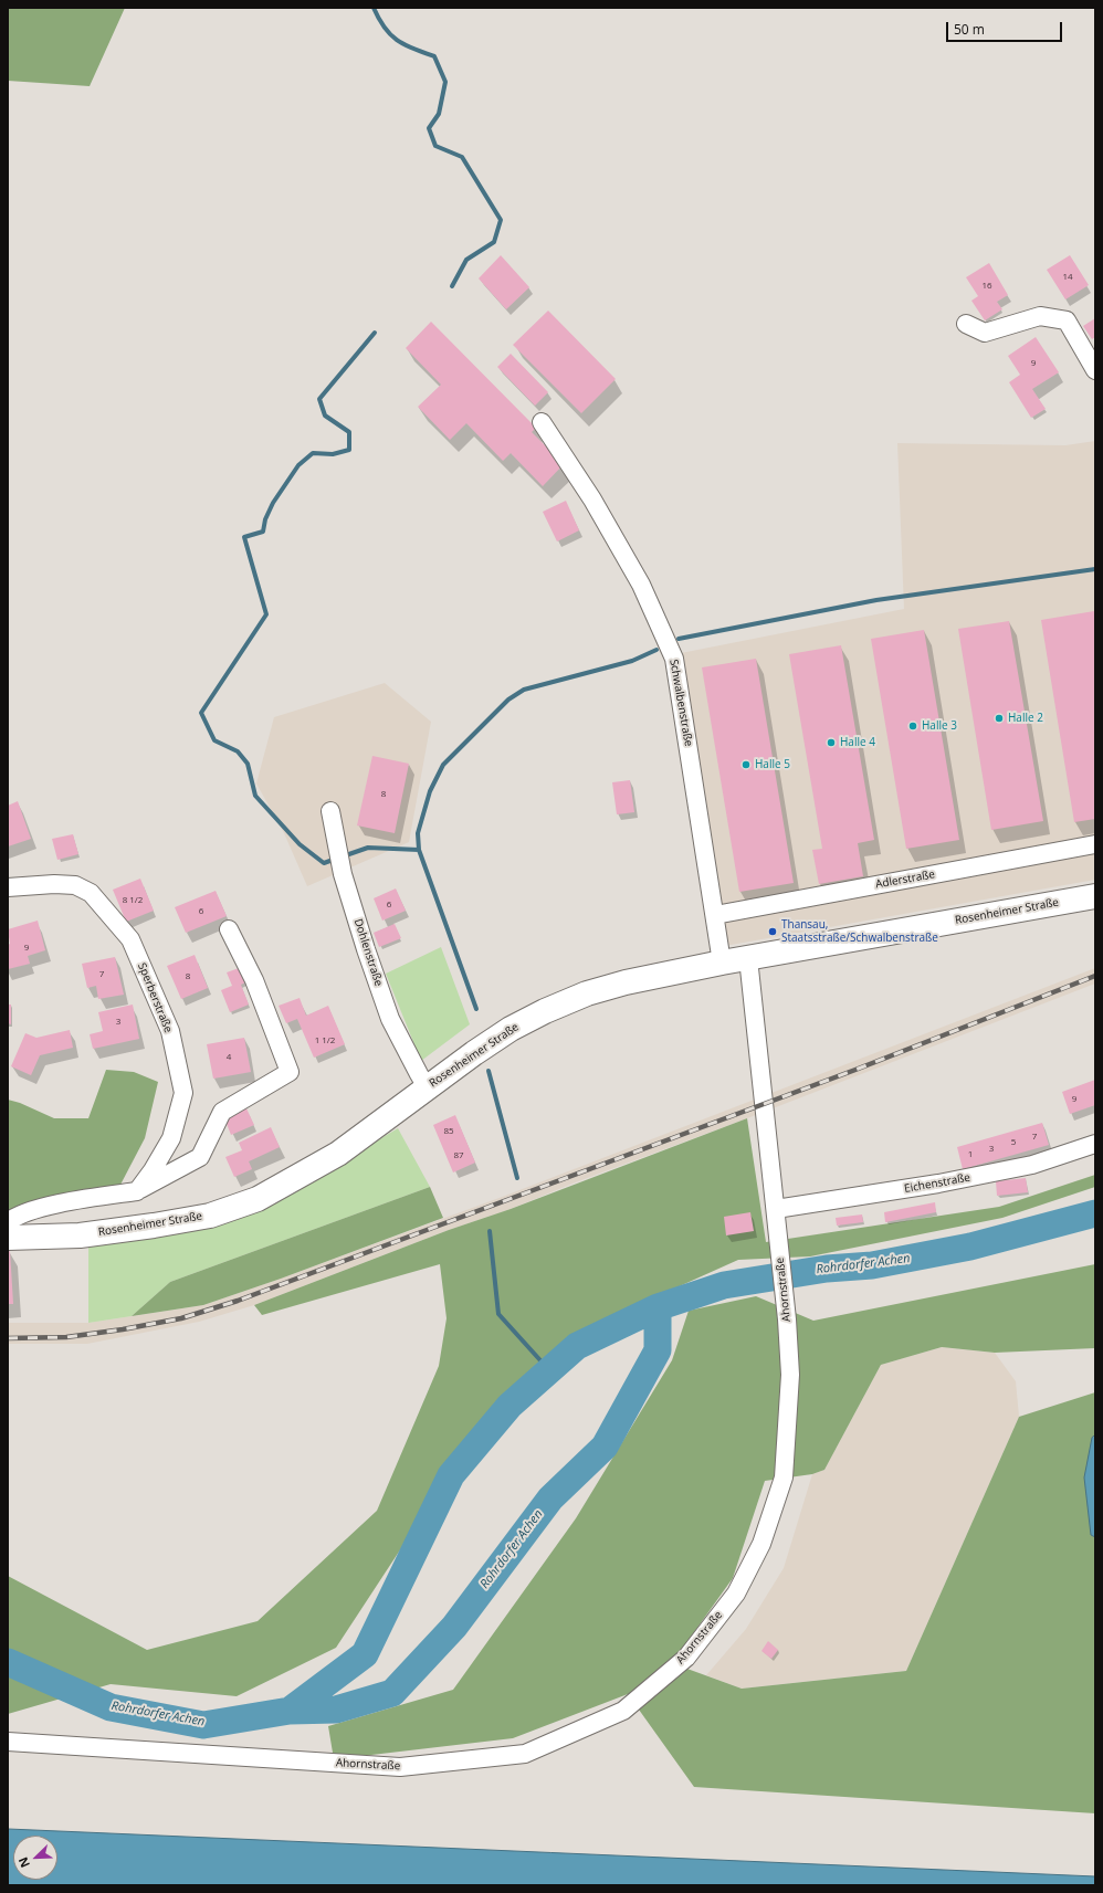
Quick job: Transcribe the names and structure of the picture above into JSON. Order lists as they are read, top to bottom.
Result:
{
  "streets": {
    "main road": ["Rosenheimer Straße"],
    "street": [
      "Schwalbenstraße",
      "Adlerstraße",
      "Dohlenstraße",
      "Sperberstraße",
      "Eichenstraße",
      "Ahornstraße"
    ]
  },
  "crossings": [
    ["Schwalbenstraße", "Adlerstraße"],
    ["Schwalbenstraße", "Rosenheimer Straße"],
    ["Rosenheimer Straße", "Dohlenstraße"],
    ["Rosenheimer Straße", "Ahornstraße"],
    ["Eichenstraße", "Ahornstraße"]
  ],
  "water": ["Rohrdorfer Achen"],
  "places": [
    "Halle 2",
    "Halle 3",
    "Halle 4",
    "Halle 5",
    "Thansau, Staatsstraße/Schwalbenstraße"
  ],
  "house_numbers": [
    "14",
    "16",
    "9",
    "8",
    "8 1/2",
    "6",
    "6",
    "9",
    "7",
    "8",
    "3",
    "1 1/2",
    "4",
    "9",
    "85",
    "7",
    "5",
    "3",
    "1",
    "87"
  ],
  "scale_bar": "50 m",
  "north": "bottom left"
}
